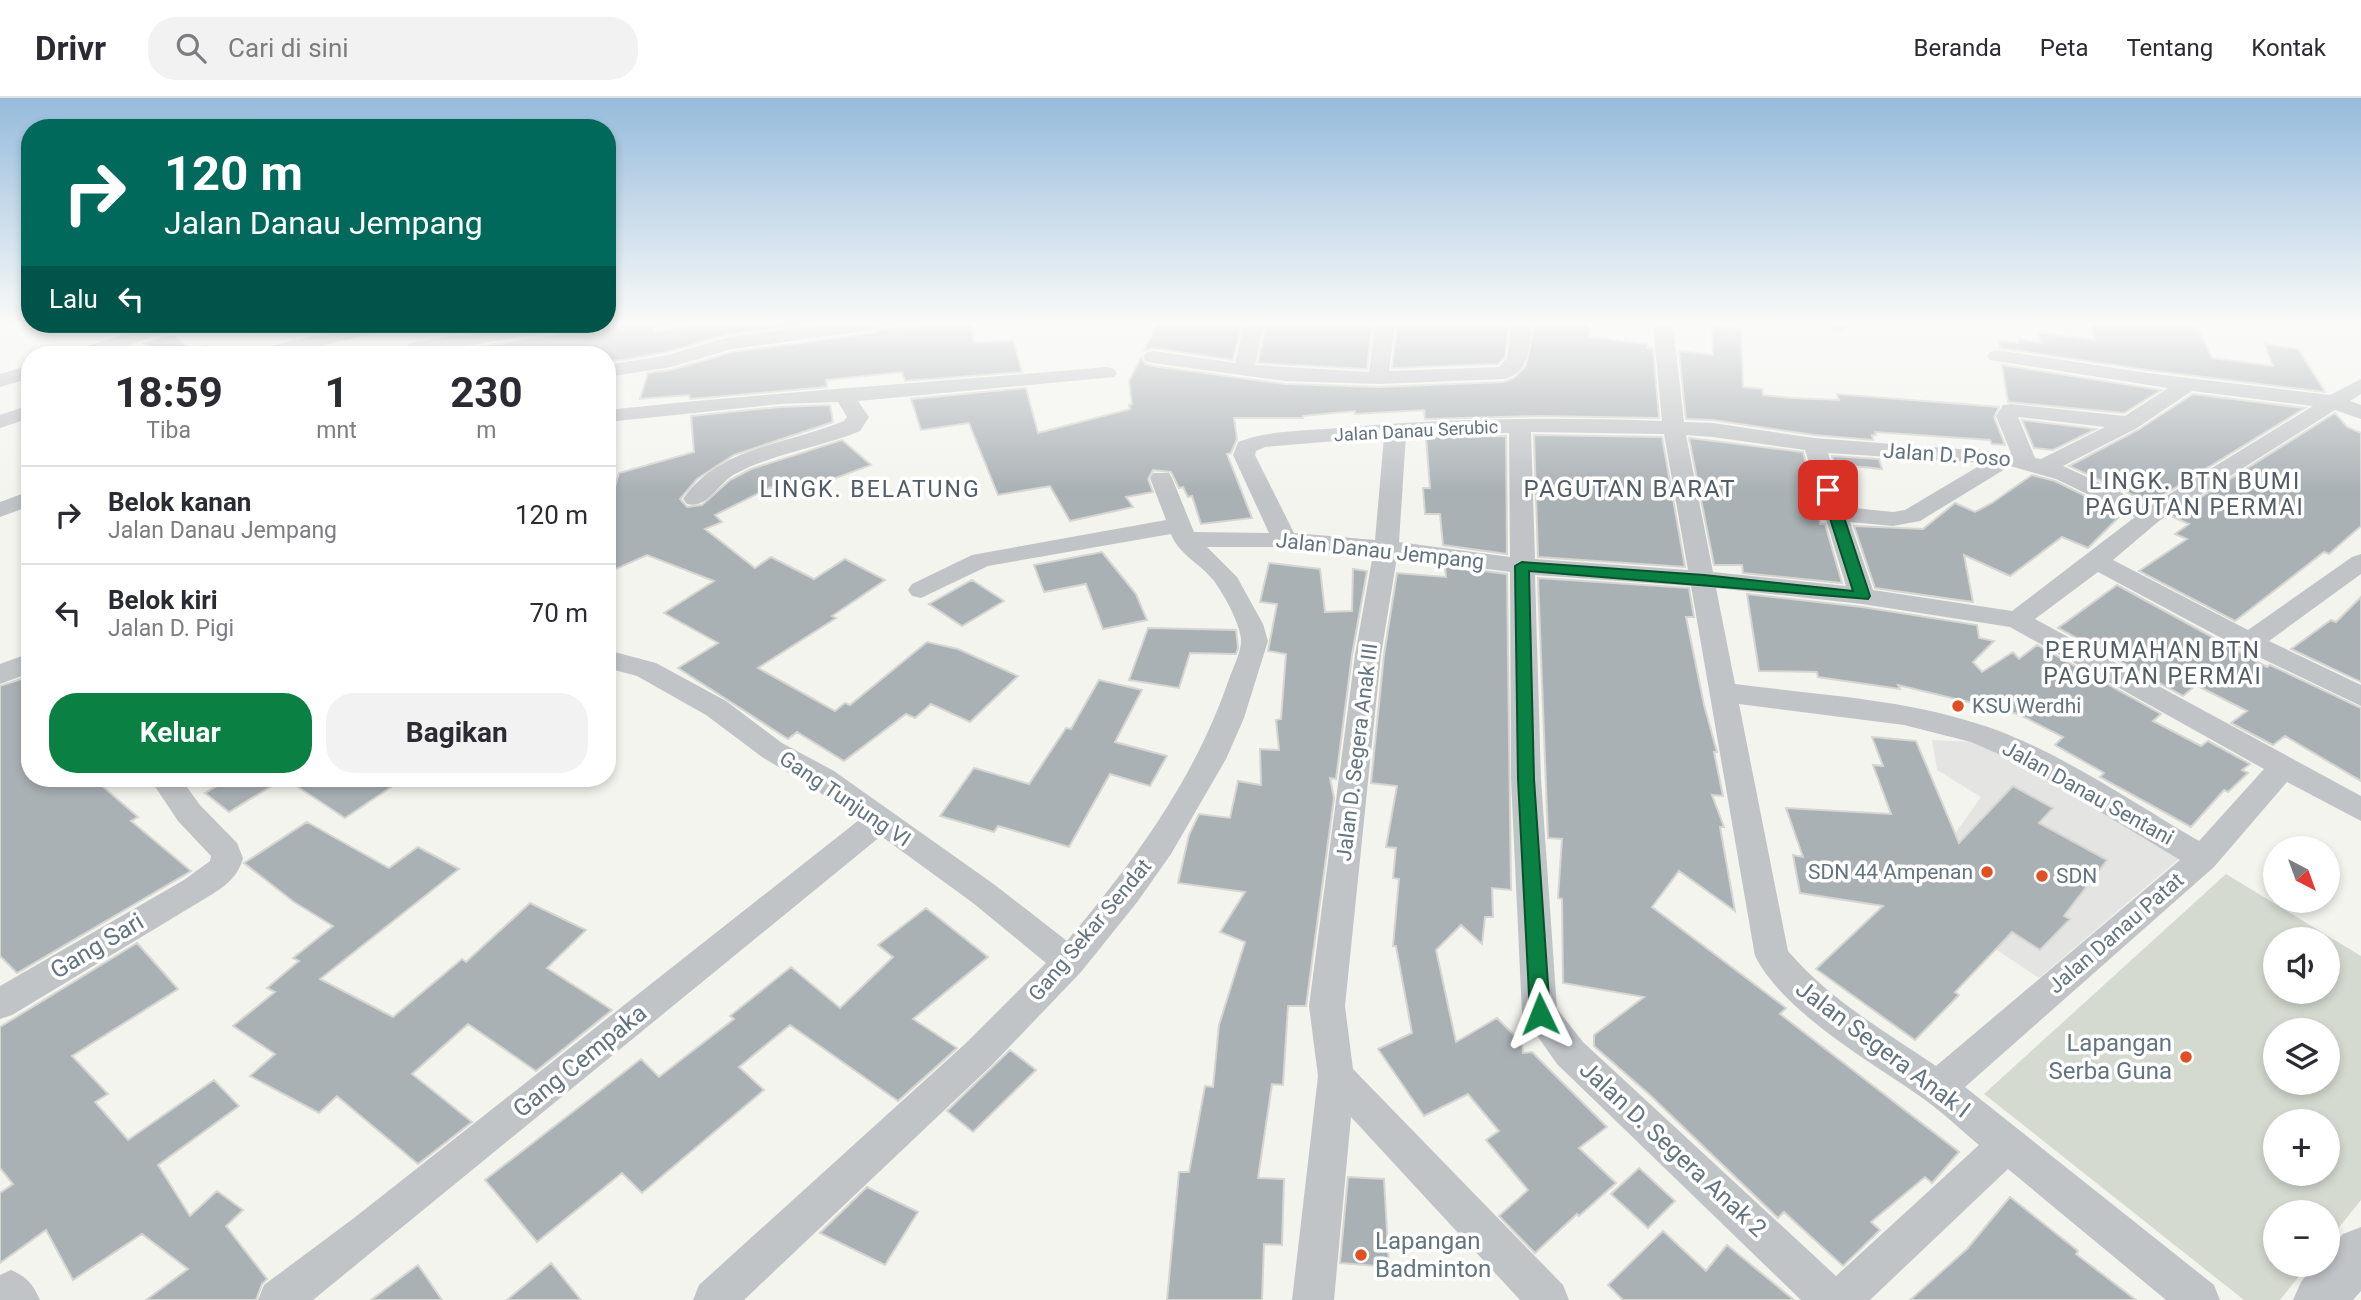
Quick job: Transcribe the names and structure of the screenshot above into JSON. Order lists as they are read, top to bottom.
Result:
{
  "streets": {
    "street": [
      "Jalan Danau Serubic",
      "Jalan D. Poso",
      "Jalan Danau Jempang",
      "Jalan D. Segera Anak III",
      "Jalan Danau Sentani",
      "Gang Tunjung VI",
      "Gang Sekar Sendat",
      "Jalan Danau Patat",
      "Gang Sari",
      "Jalan Segera Anak I",
      "Gang Cempaka",
      "Jalan D. Segera Anak 2"
    ]
  },
  "crossings": [
    ["Jalan Danau Serubic", "Jalan D. Poso"],
    ["Jalan Danau Serubic", "Jalan Danau Jempang"],
    ["Jalan Danau Serubic", "Jalan D. Segera Anak III"],
    ["Jalan Danau Serubic", "Jalan Segera Anak I"],
    ["Jalan Danau Serubic", "Jalan D. Segera Anak 2"],
    ["Jalan D. Poso", "Jalan Segera Anak I"],
    ["Jalan Danau Jempang", "Jalan D. Segera Anak III"],
    ["Jalan Danau Jempang", "Gang Sekar Sendat"],
    ["Jalan Danau Jempang", "Jalan Danau Patat"],
    ["Jalan Danau Jempang", "Jalan Segera Anak I"],
    ["Jalan Danau Jempang", "Jalan D. Segera Anak 2"],
    ["Jalan Danau Sentani", "Jalan Danau Patat"],
    ["Jalan Danau Sentani", "Jalan Segera Anak I"],
    ["Gang Tunjung VI", "Gang Sekar Sendat"],
    ["Gang Tunjung VI", "Gang Cempaka"],
    ["Jalan Danau Patat", "Jalan Segera Anak I"]
  ],
  "districts": [
    "LINGK. BTN BUMI PAGUTAN PERMAI",
    "LINGK. BELATUNG",
    "PAGUTAN BARAT",
    "PERUMAHAN BTN PAGUTAN PERMAI"
  ],
  "places": [
    "KSU Werdhi",
    "SDN 44 Ampenan",
    "SDN",
    "Lapangan Serba Guna",
    "Lapangan Badminton"
  ],
  "north": "bottom right",
  "page": {
    "header": "Drivr",
    "search": "Cari di sini",
    "nav": [
      "Beranda",
      "Peta",
      "Tentang",
      "Kontak"
    ],
    "turn": ["120 m", "Jalan Danau Jempang"],
    "then": "Lalu",
    "eta": [
      "18:59",
      "Tiba",
      "1",
      "mnt",
      "230",
      "m"
    ],
    "list": [
      {
        "name": "Belok kanan",
        "note": "Jalan Danau Jempang",
        "value": "120 m"
      },
      {
        "name": "Belok kiri",
        "note": "Jalan D. Pigi",
        "value": "70 m"
      }
    ],
    "buttons": ["Keluar", "Bagikan"],
    "map_buttons": ["+", "−"]
  }
}
